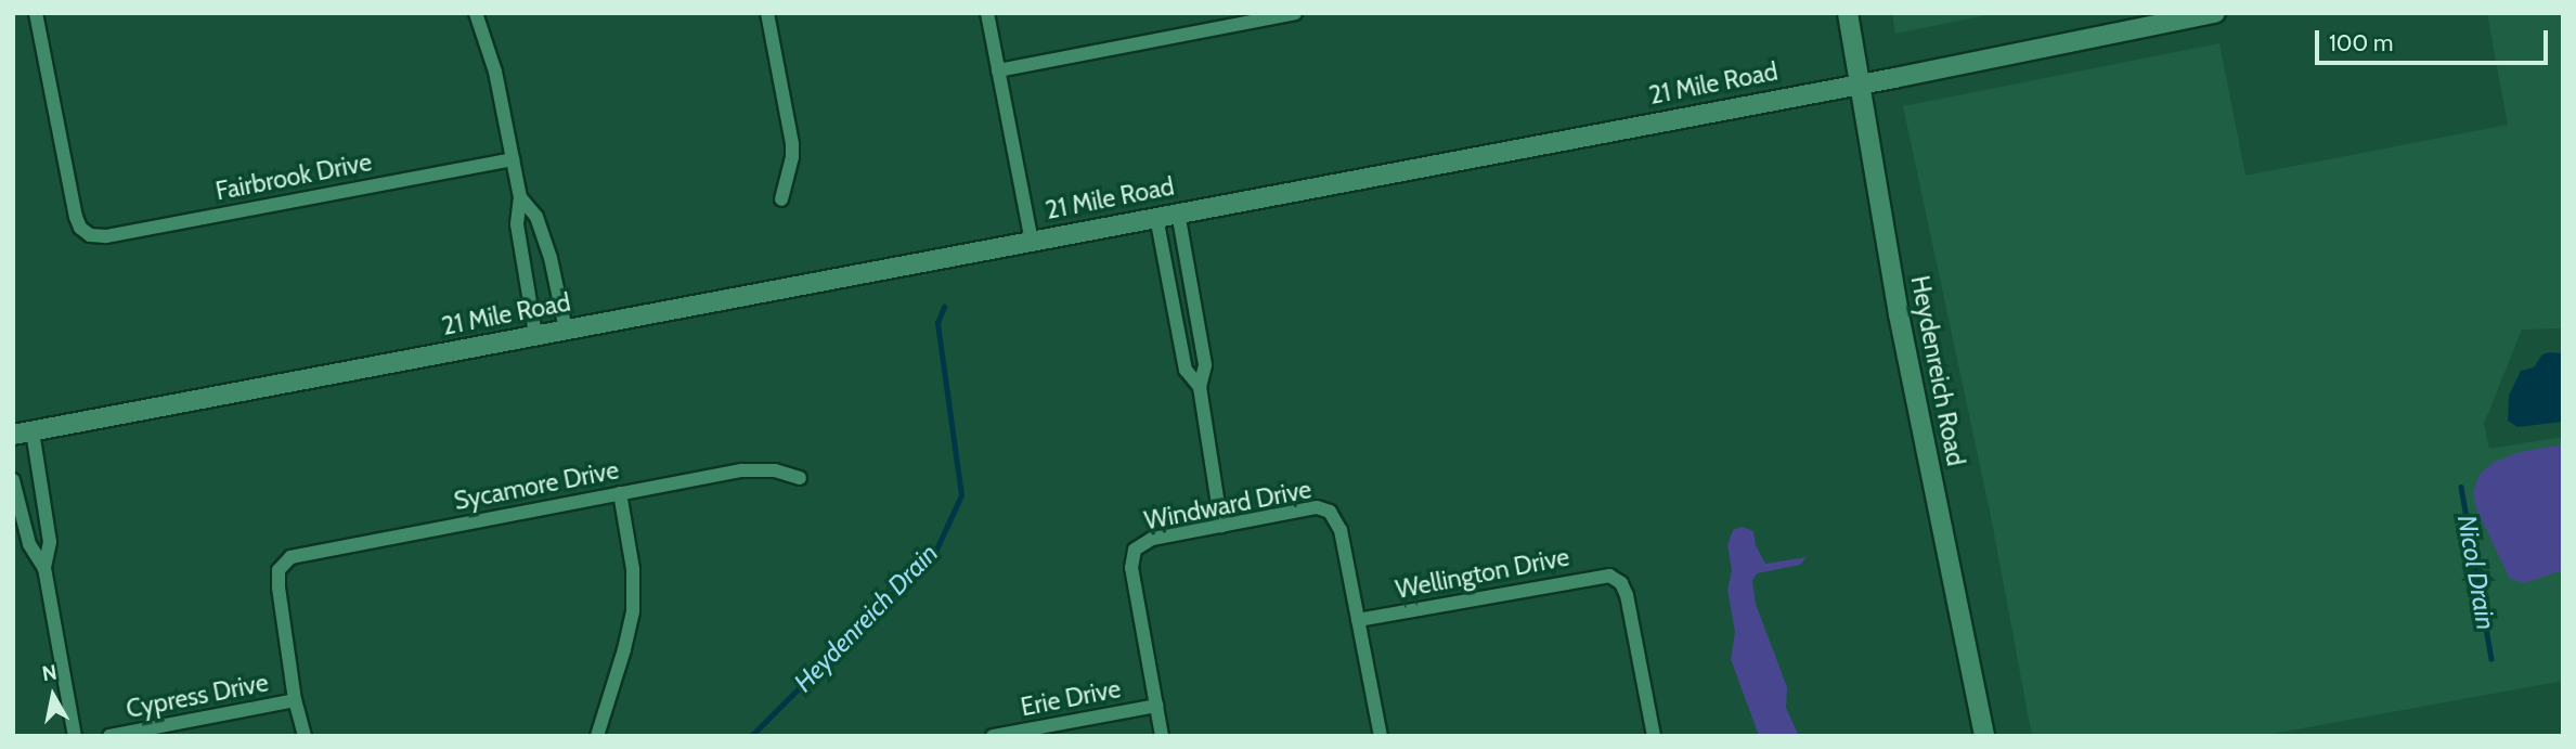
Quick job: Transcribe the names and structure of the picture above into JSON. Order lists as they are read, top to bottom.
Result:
{
  "streets": {
    "street": [
      "21 Mile Road",
      "Fairbrook Drive",
      "Heydenreich Road",
      "Sycamore Drive",
      "Windward Drive",
      "Wellington Drive",
      "Cypress Drive",
      "Erie Drive"
    ]
  },
  "crossings": [
    ["21 Mile Road", "Heydenreich Road"],
    ["Sycamore Drive", "Cypress Drive"],
    ["Windward Drive", "Wellington Drive"],
    ["Windward Drive", "Erie Drive"]
  ],
  "water": ["Nicol Drain", "Heydenreich Drain"],
  "scale_bar": "100 m",
  "north": "top"
}
